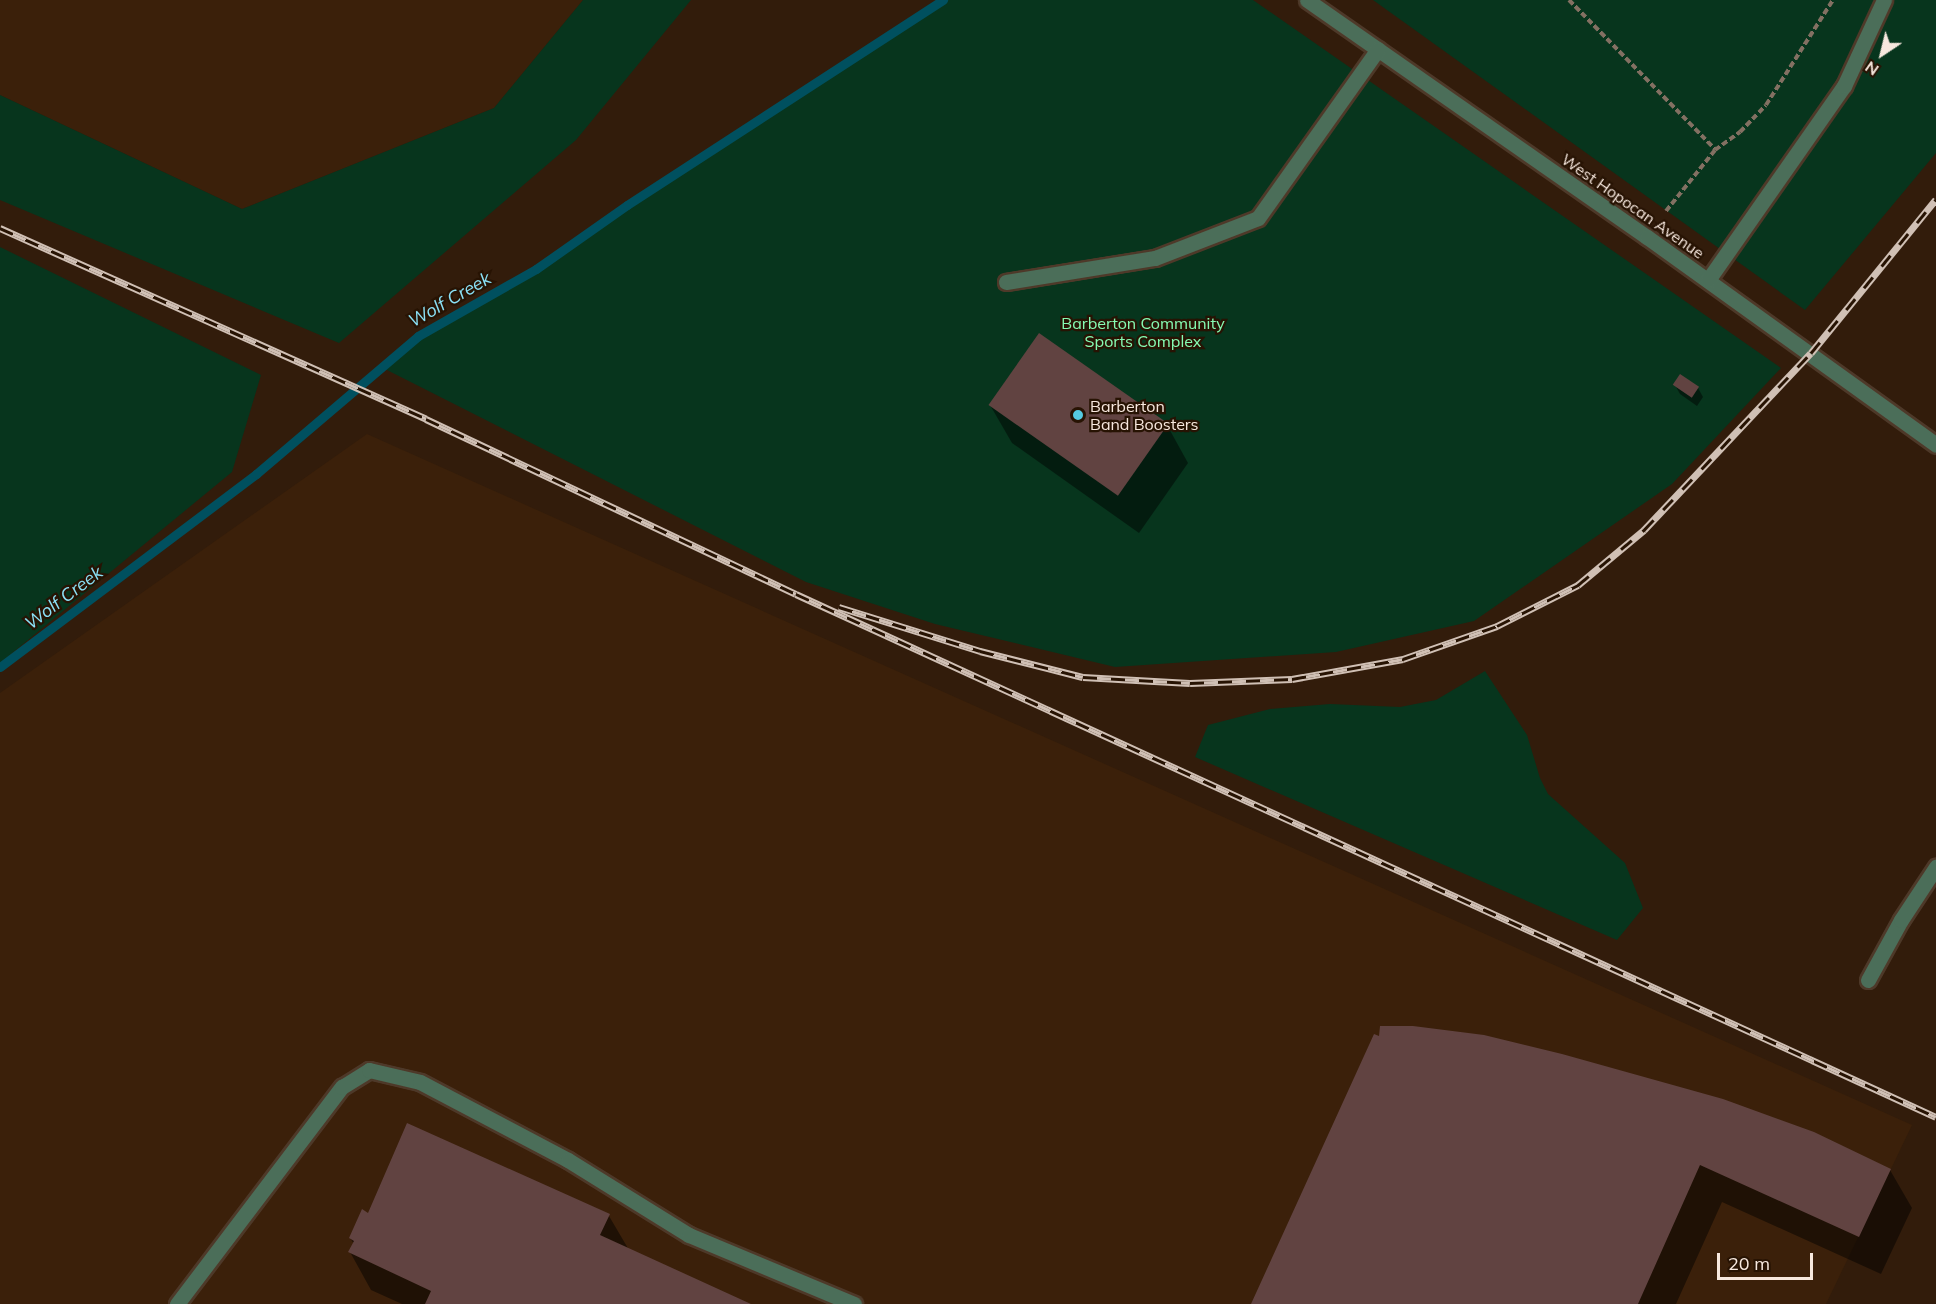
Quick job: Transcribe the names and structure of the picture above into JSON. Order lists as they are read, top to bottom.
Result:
{
  "streets": {
    "street": ["West Hopocan Avenue"]
  },
  "water": ["Wolf Creek"],
  "parks": ["Barberton Community Sports Complex"],
  "places": ["Barberton Band Boosters"],
  "scale_bar": "20 m",
  "north": "bottom left"
}
